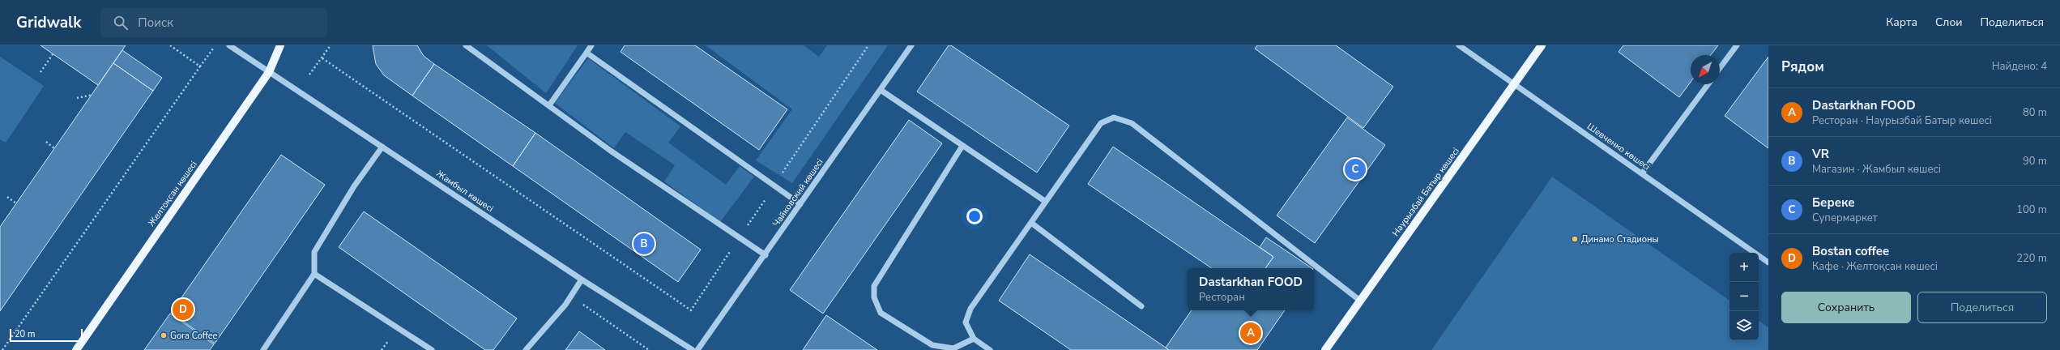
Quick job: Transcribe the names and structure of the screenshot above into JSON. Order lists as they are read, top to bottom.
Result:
{
  "streets": {
    "main road": ["Наурызбай Батыр көшесі", "Желтоқсан көшесі"],
    "street": ["Шевченко көшесі", "Жамбыл көшесі", "Чайковский көшесі"]
  },
  "crossings": [
    ["Шевченко көшесі", "Наурызбай Батыр көшесі"],
    ["Жамбыл көшесі", "Желтоқсан көшесі"]
  ],
  "places": ["Динамо Стадионы", "Gora Coffee"],
  "scale_bar": "20 m",
  "north": "bottom left",
  "page": {
    "header": "Gridwalk",
    "search": "Поиск",
    "nav": ["Карта", "Слои", "Поделиться"],
    "heading": ["Рядом", "Найдено: 4"],
    "list": [
      {
        "mark": "A",
        "name": "Dastarkhan FOOD",
        "note": "Ресторан · Наурызбай Батыр көшесі",
        "value": "80 m"
      },
      {
        "mark": "B",
        "name": "VR",
        "note": "Магазин · Жамбыл көшесі",
        "value": "90 m"
      },
      {
        "mark": "C",
        "name": "Береке",
        "note": "Супермаркет",
        "value": "100 m"
      },
      {
        "mark": "D",
        "name": "Bostan coffee",
        "note": "Кафе · Желтоқсан көшесі",
        "value": "220 m"
      }
    ],
    "pins": [
      "C",
      "B",
      "D",
      "A"
    ],
    "map_buttons": ["+", "−"],
    "popup": ["Dastarkhan FOOD", "Ресторан"],
    "buttons": ["Сохранить", "Поделиться"],
    "scale": "20 m"
  }
}
